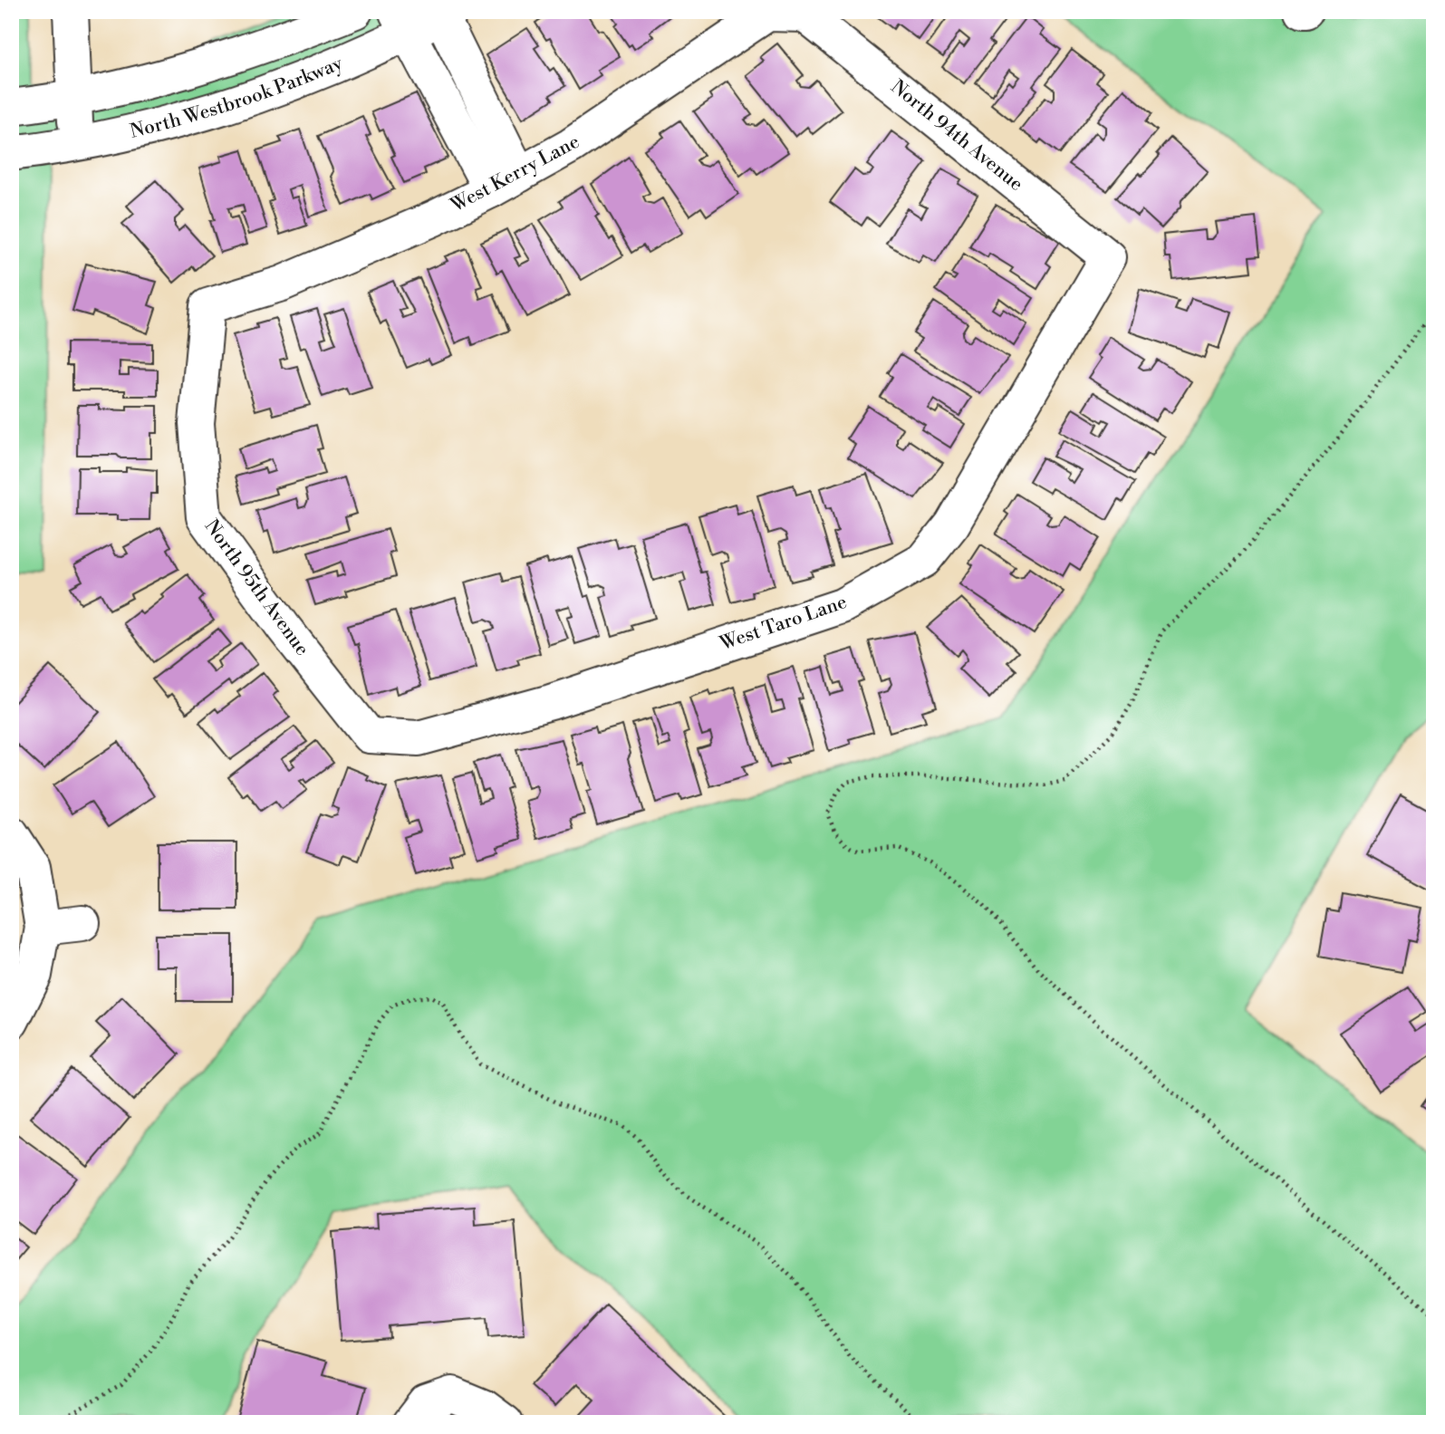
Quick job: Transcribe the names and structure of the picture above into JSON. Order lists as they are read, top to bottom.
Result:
{
  "streets": {
    "street": [
      "North Westbrook Parkway",
      "North 94th Avenue",
      "West Kerry Lane",
      "North 95th Avenue",
      "West Taro Lane"
    ]
  },
  "crossings": [
    ["North 94th Avenue", "West Kerry Lane"],
    ["North 94th Avenue", "West Taro Lane"],
    ["West Kerry Lane", "North 95th Avenue"],
    ["North 95th Avenue", "West Taro Lane"]
  ]
}
